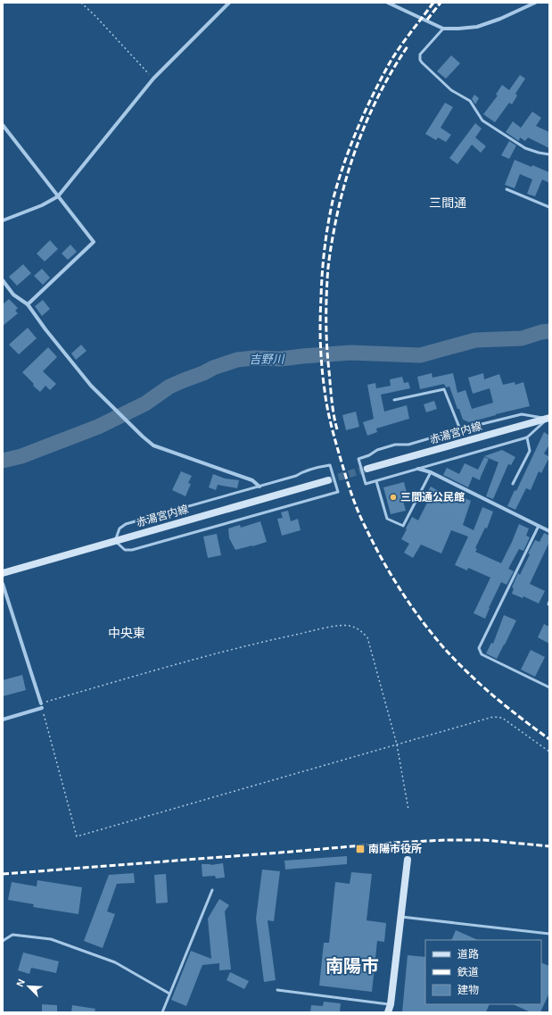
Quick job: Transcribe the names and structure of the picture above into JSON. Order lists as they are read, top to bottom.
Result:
{
  "streets": {
    "main road": ["赤湯宮内線"]
  },
  "districts": ["三間通", "中央東", "南陽市"],
  "water": ["吉野川"],
  "places": {
    "other": ["三間通公民館"],
    "transit": ["南陽市役所"]
  },
  "legend": ["道路", "鉄道", "建物"],
  "north": "top left"
}
